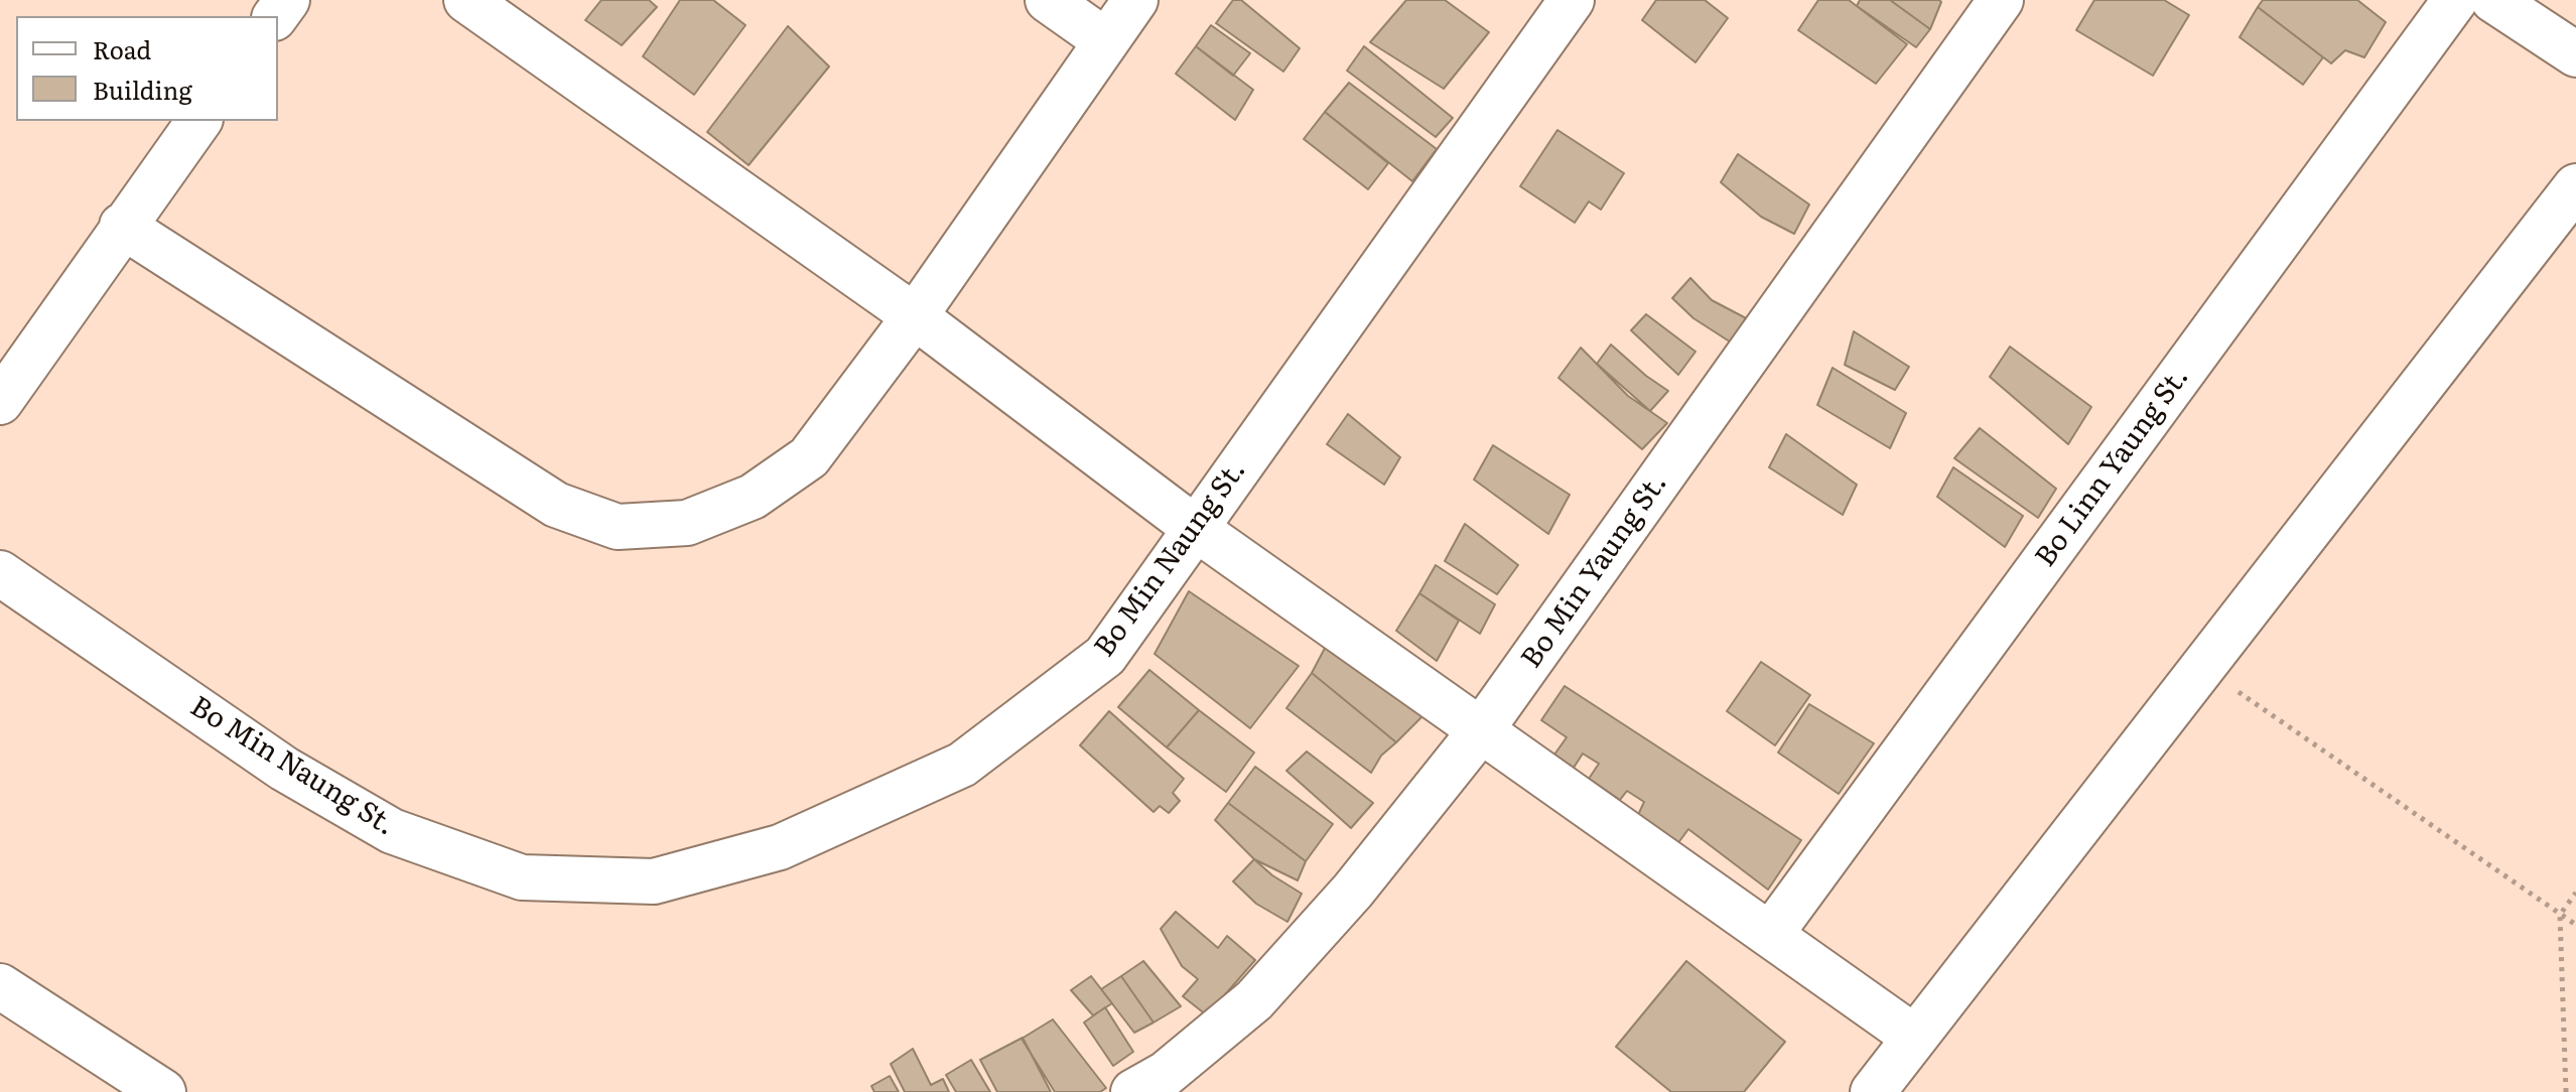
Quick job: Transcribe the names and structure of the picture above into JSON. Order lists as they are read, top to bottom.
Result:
{
  "streets": {
    "street": ["Bo Linn Yaung St.", "Bo Min Naung St.", "Bo Min Yaung St."]
  },
  "legend": ["Road", "Building"]
}
